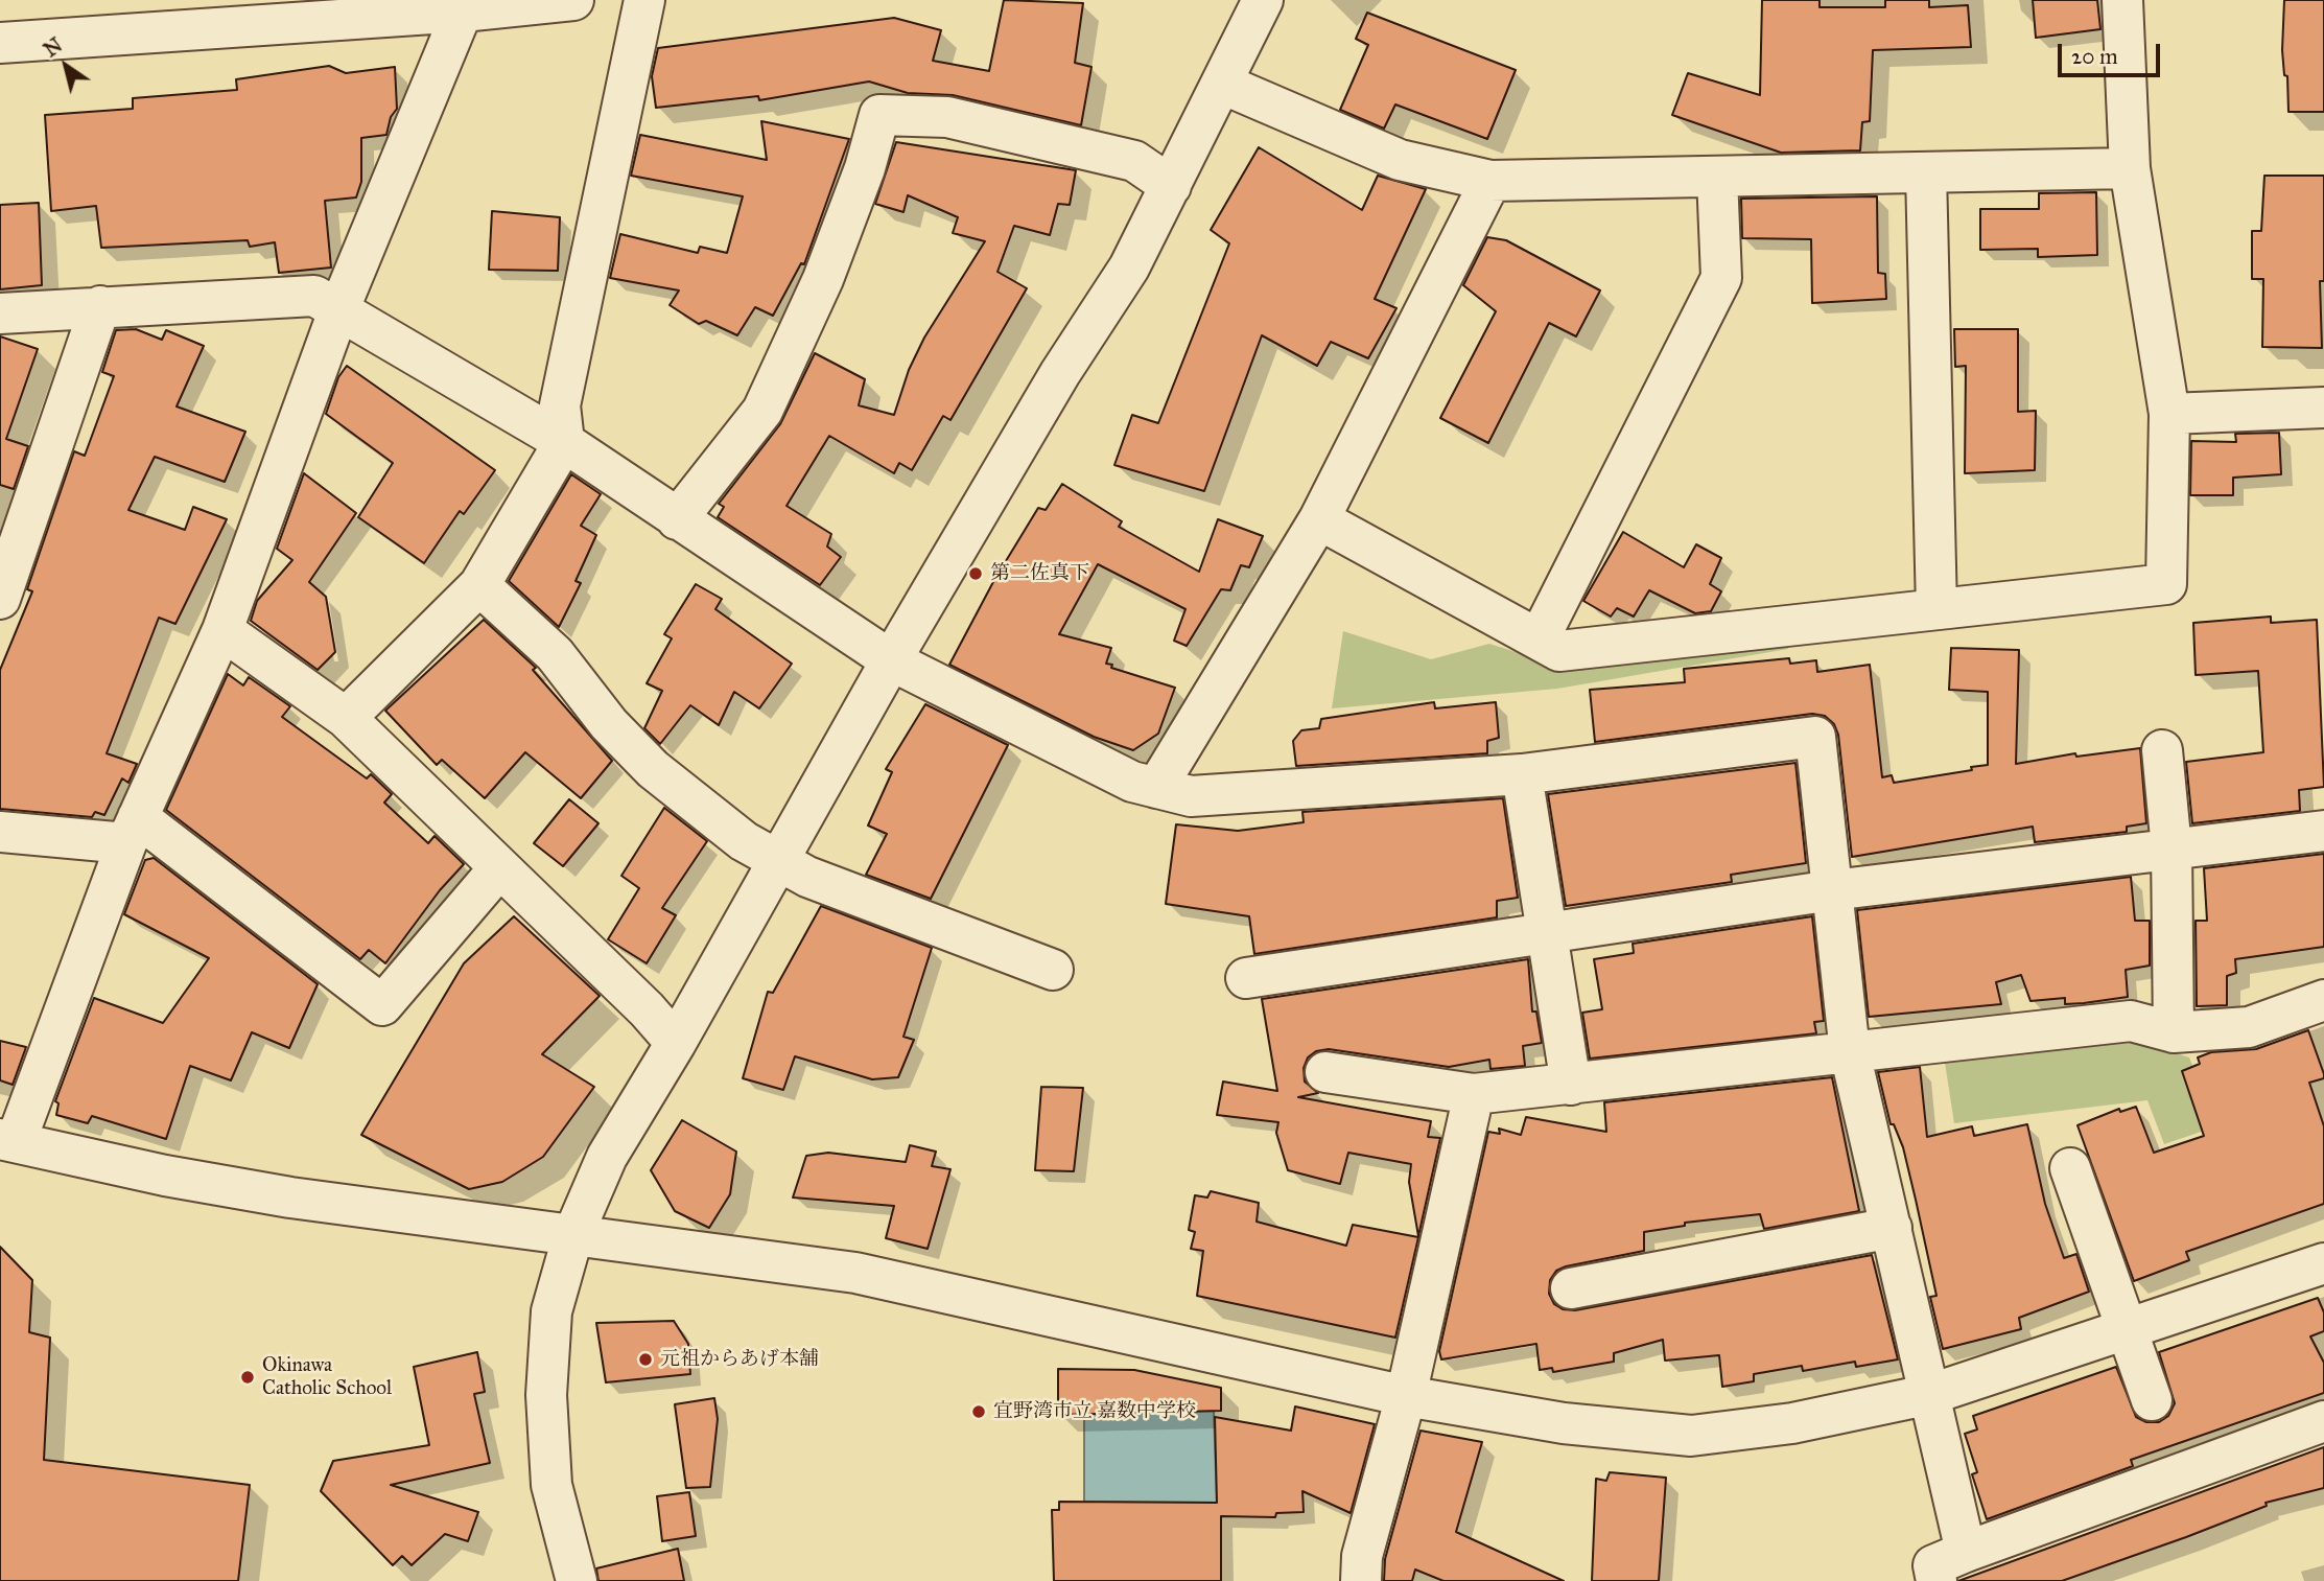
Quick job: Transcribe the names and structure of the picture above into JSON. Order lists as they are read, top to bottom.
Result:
{
  "places": [
    "第二佐真下",
    "元祖からあげ本舗",
    "Okinawa Catholic School",
    "宜野湾市立 嘉数中学校"
  ],
  "scale_bar": "20 m",
  "north": "top left"
}
